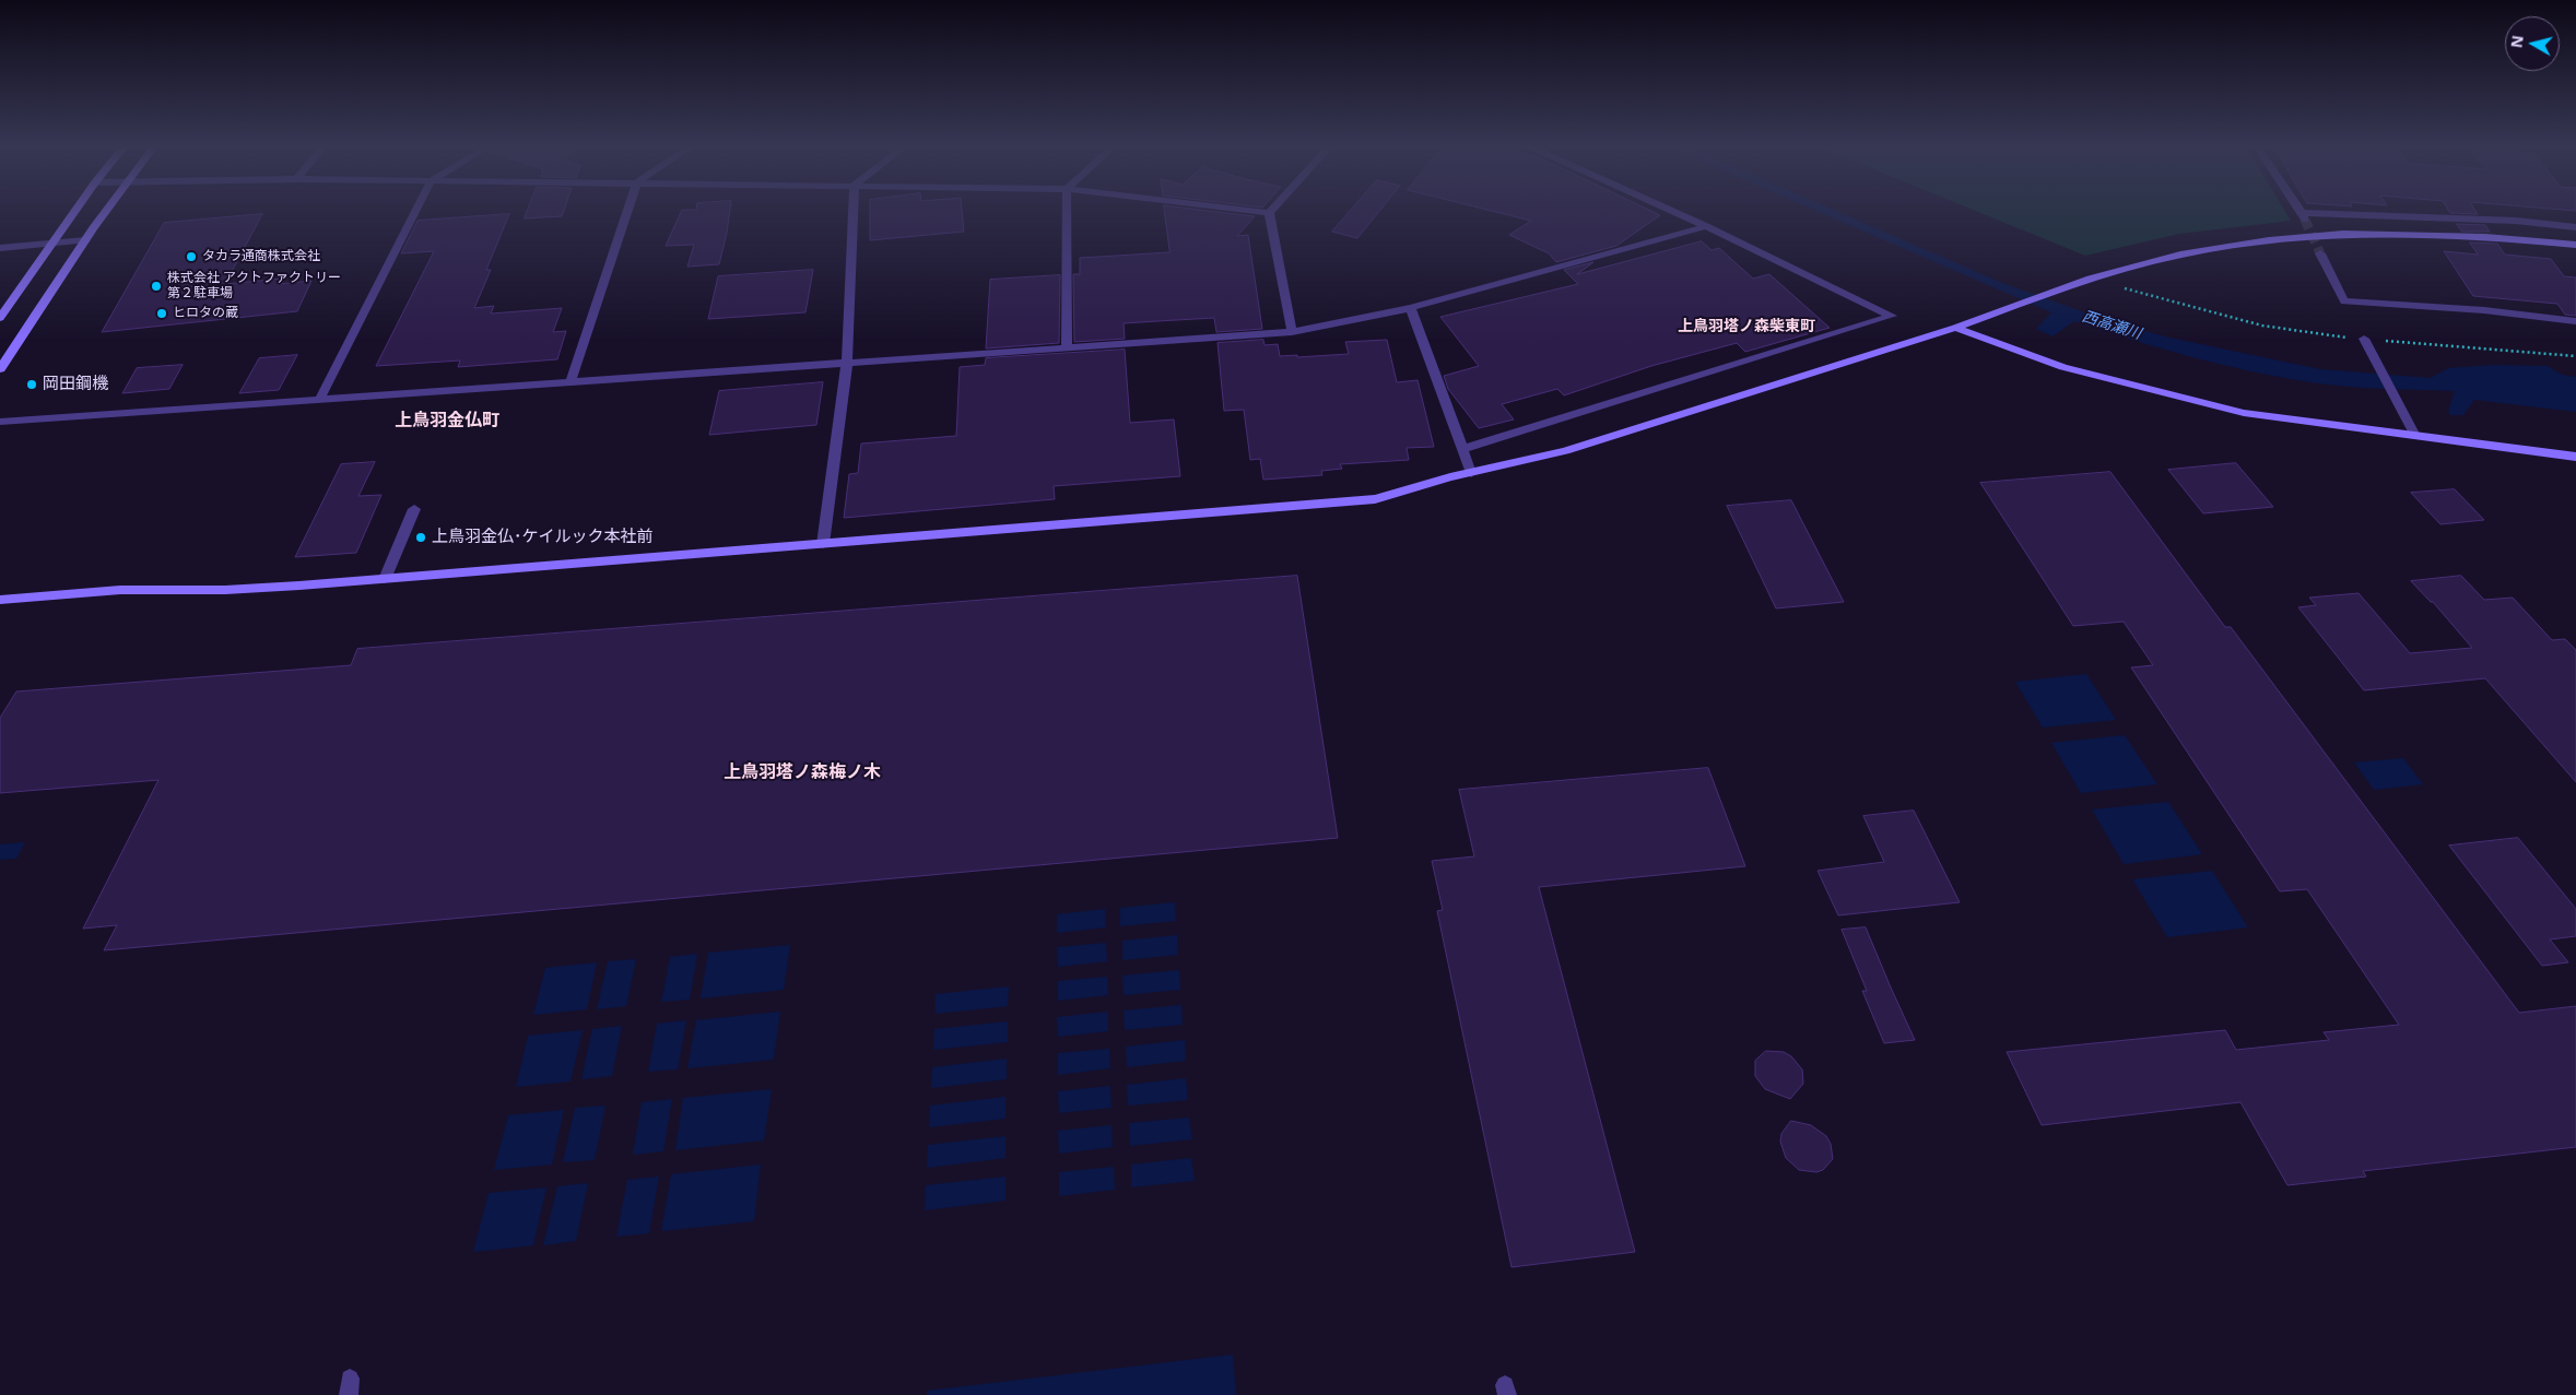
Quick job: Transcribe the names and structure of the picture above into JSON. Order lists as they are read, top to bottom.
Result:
{
  "districts": ["上鳥羽塔ノ森柴東町", "上鳥羽金仏町", "上鳥羽塔ノ森梅ノ木"],
  "water": ["西高瀬川"],
  "places": [
    "タカラ通商株式会社",
    "株式会社 アクトファクトリー 第２駐車場",
    "ヒロタの蔵",
    "岡田鋼機",
    "上鳥羽金仏･ケイルック本社前"
  ],
  "north": "left"
}
